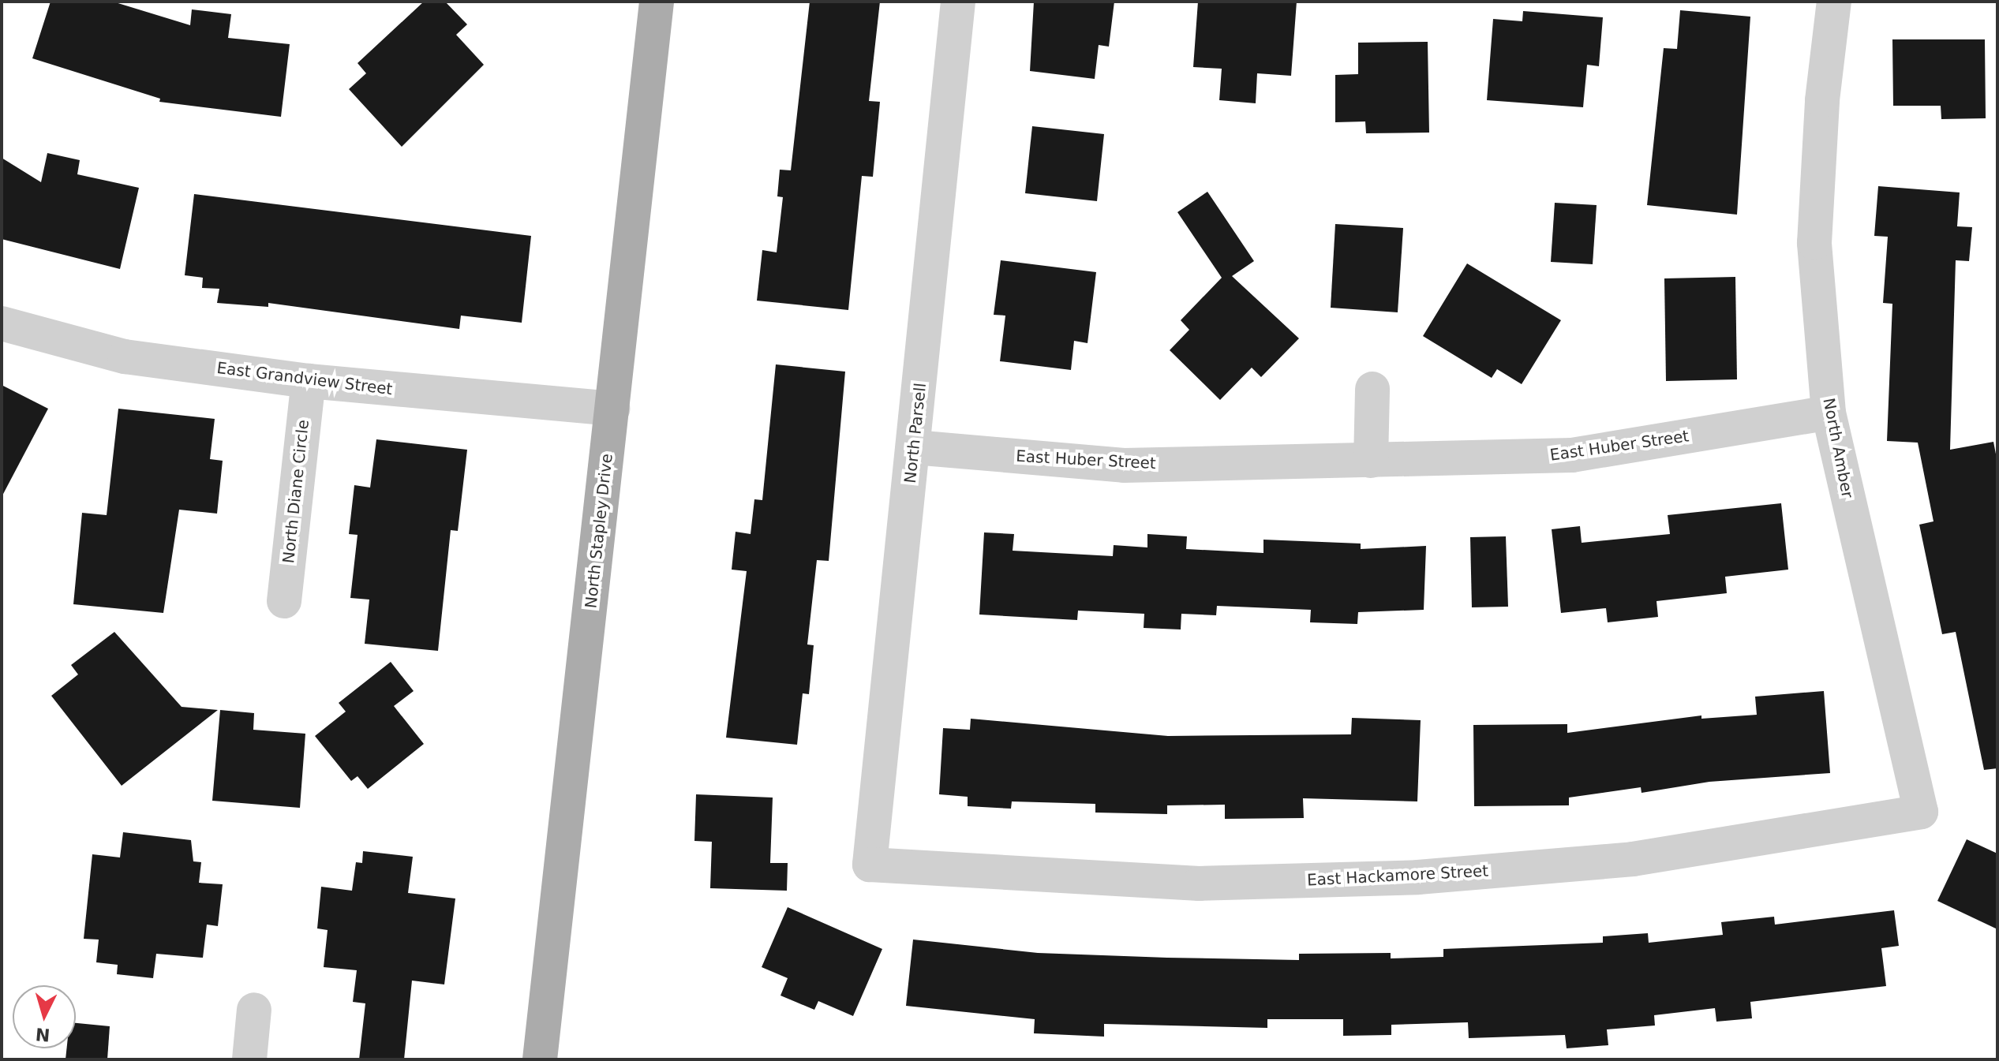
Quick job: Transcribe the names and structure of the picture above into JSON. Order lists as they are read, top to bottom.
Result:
{
  "streets": {
    "main road": ["North Stapley Drive"],
    "street": [
      "East Grandview Street",
      "North Parsell",
      "East Huber Street",
      "North Amber",
      "North Diane Circle",
      "East Hackamore Street"
    ]
  },
  "crossings": [
    ["East Grandview Street", "North Diane Circle"],
    ["East Grandview Street", "North Stapley Drive"],
    ["North Parsell", "East Huber Street"],
    ["North Parsell", "East Hackamore Street"],
    ["East Huber Street", "North Amber"],
    ["North Amber", "East Hackamore Street"]
  ],
  "north": "bottom"
}
